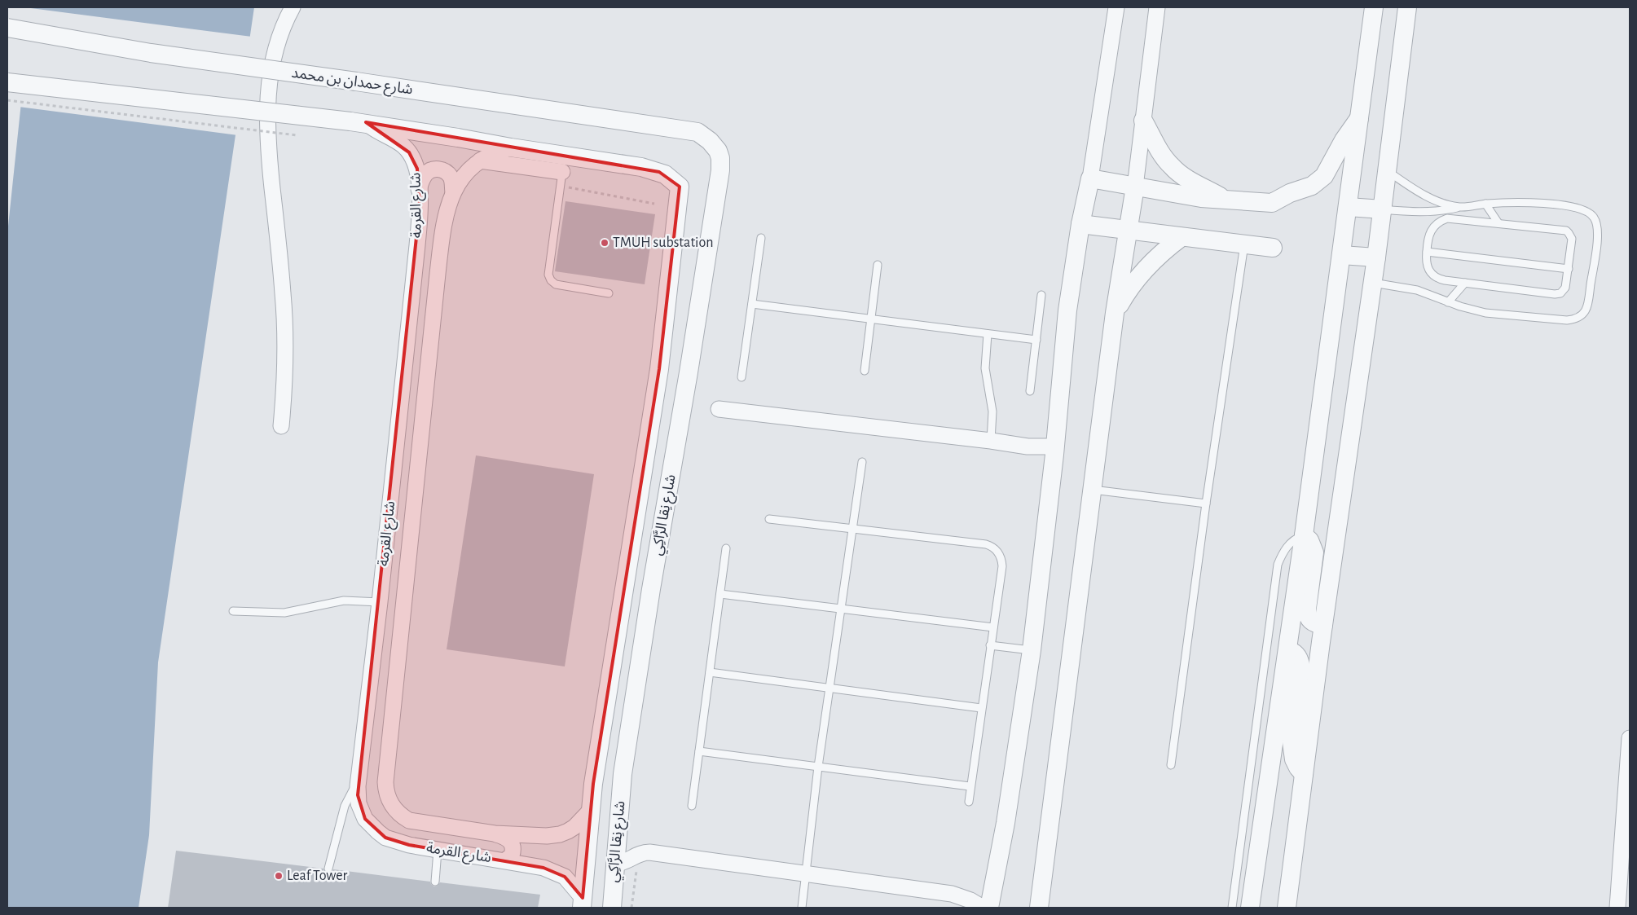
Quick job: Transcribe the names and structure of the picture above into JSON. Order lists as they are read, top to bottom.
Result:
{
  "streets": {
    "street": ["شارع حمدان بن محمد", "شارع القرمة", "شارع نِقا الرَّاكِي"]
  },
  "crossings": [
    ["شارع حمدان بن محمد", "شارع نِقا الرَّاكِي"],
    ["شارع القرمة", "شارع نِقا الرَّاكِي"]
  ],
  "places": ["TMUH substation", "Leaf Tower"]
}
